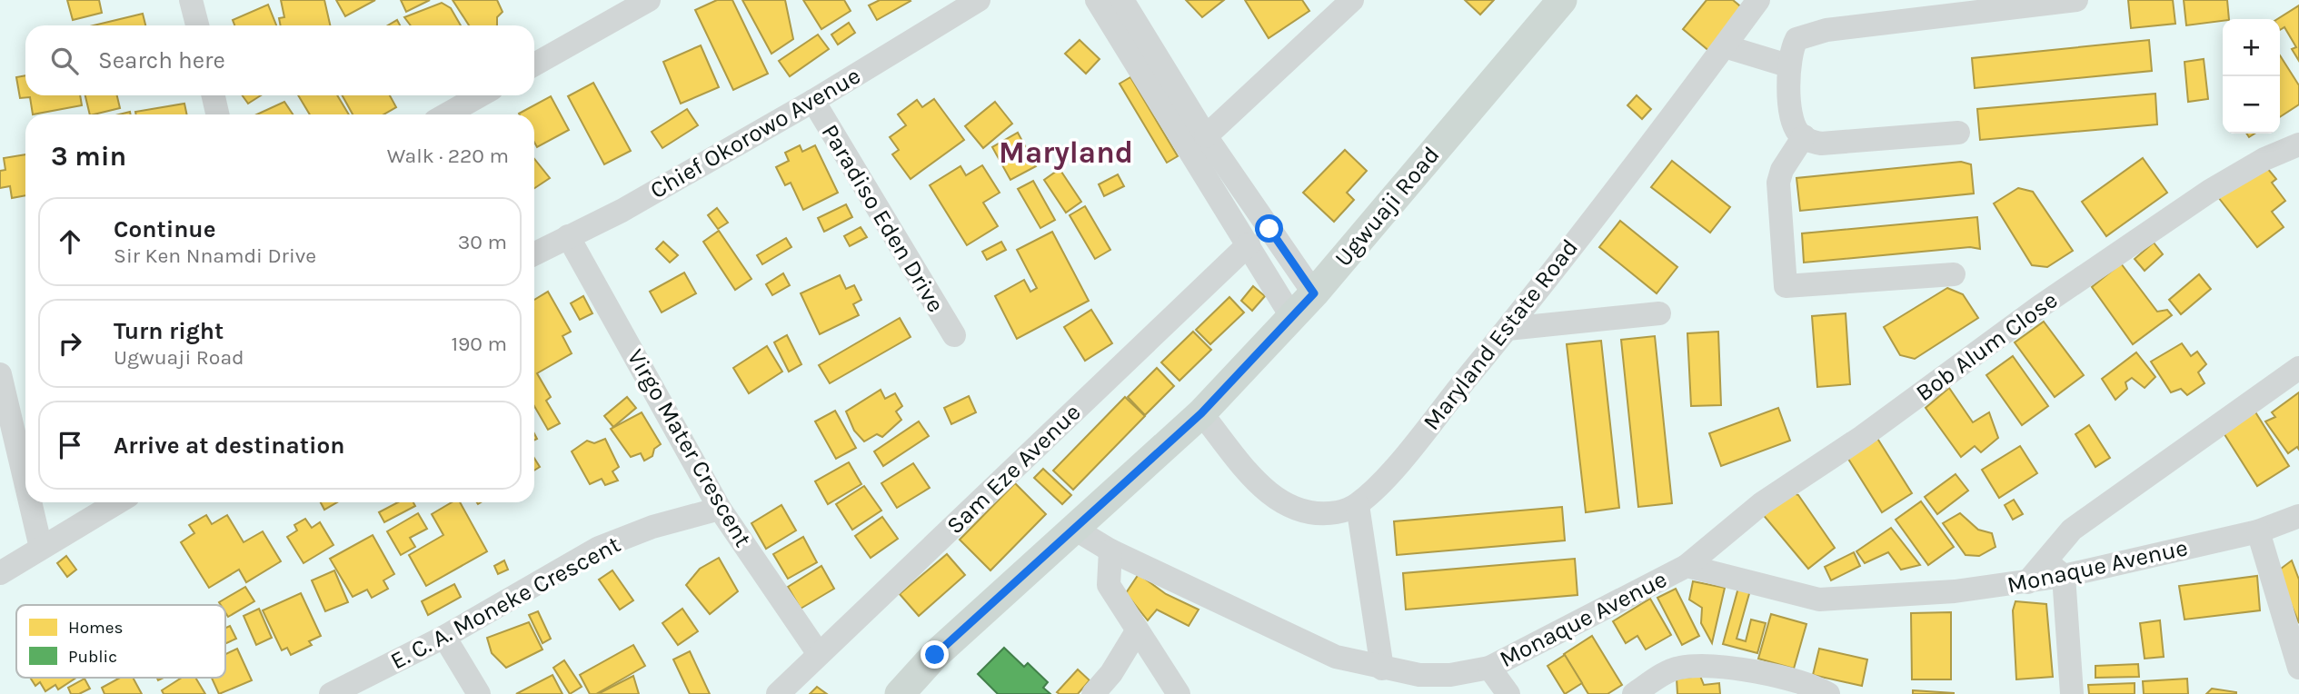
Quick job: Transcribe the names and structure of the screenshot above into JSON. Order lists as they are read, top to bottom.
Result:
{
  "streets": {
    "main road": ["Ugwuaji Road"],
    "street": [
      "Chief Okorowo Avenue",
      "Paradiso Eden Drive",
      "Maryland Estate Road",
      "Bob Alum Close",
      "Virgo Mater Crescent",
      "Sam Eze Avenue",
      "Monaque Avenue",
      "E. C. A. Moneke Crescent"
    ]
  },
  "crossings": [
    ["Chief Okorowo Avenue", "Paradiso Eden Drive"],
    ["Chief Okorowo Avenue", "Virgo Mater Crescent"],
    ["Ugwuaji Road", "Maryland Estate Road"],
    ["Ugwuaji Road", "Monaque Avenue"],
    ["Bob Alum Close", "Monaque Avenue"],
    ["Virgo Mater Crescent", "Sam Eze Avenue"],
    ["Virgo Mater Crescent", "E. C. A. Moneke Crescent"]
  ],
  "districts": ["Maryland"],
  "legend": ["Homes", "Public"],
  "page": {
    "map_buttons": ["+", "−"],
    "search": "Search here",
    "heading": ["3 min", "Walk · 220 m"],
    "list": [
      ["Continue", "Sir Ken Nnamdi Drive", "30 m"],
      ["Turn right", "Ugwuaji Road", "190 m"],
      "Arrive at destination"
    ]
  }
}
